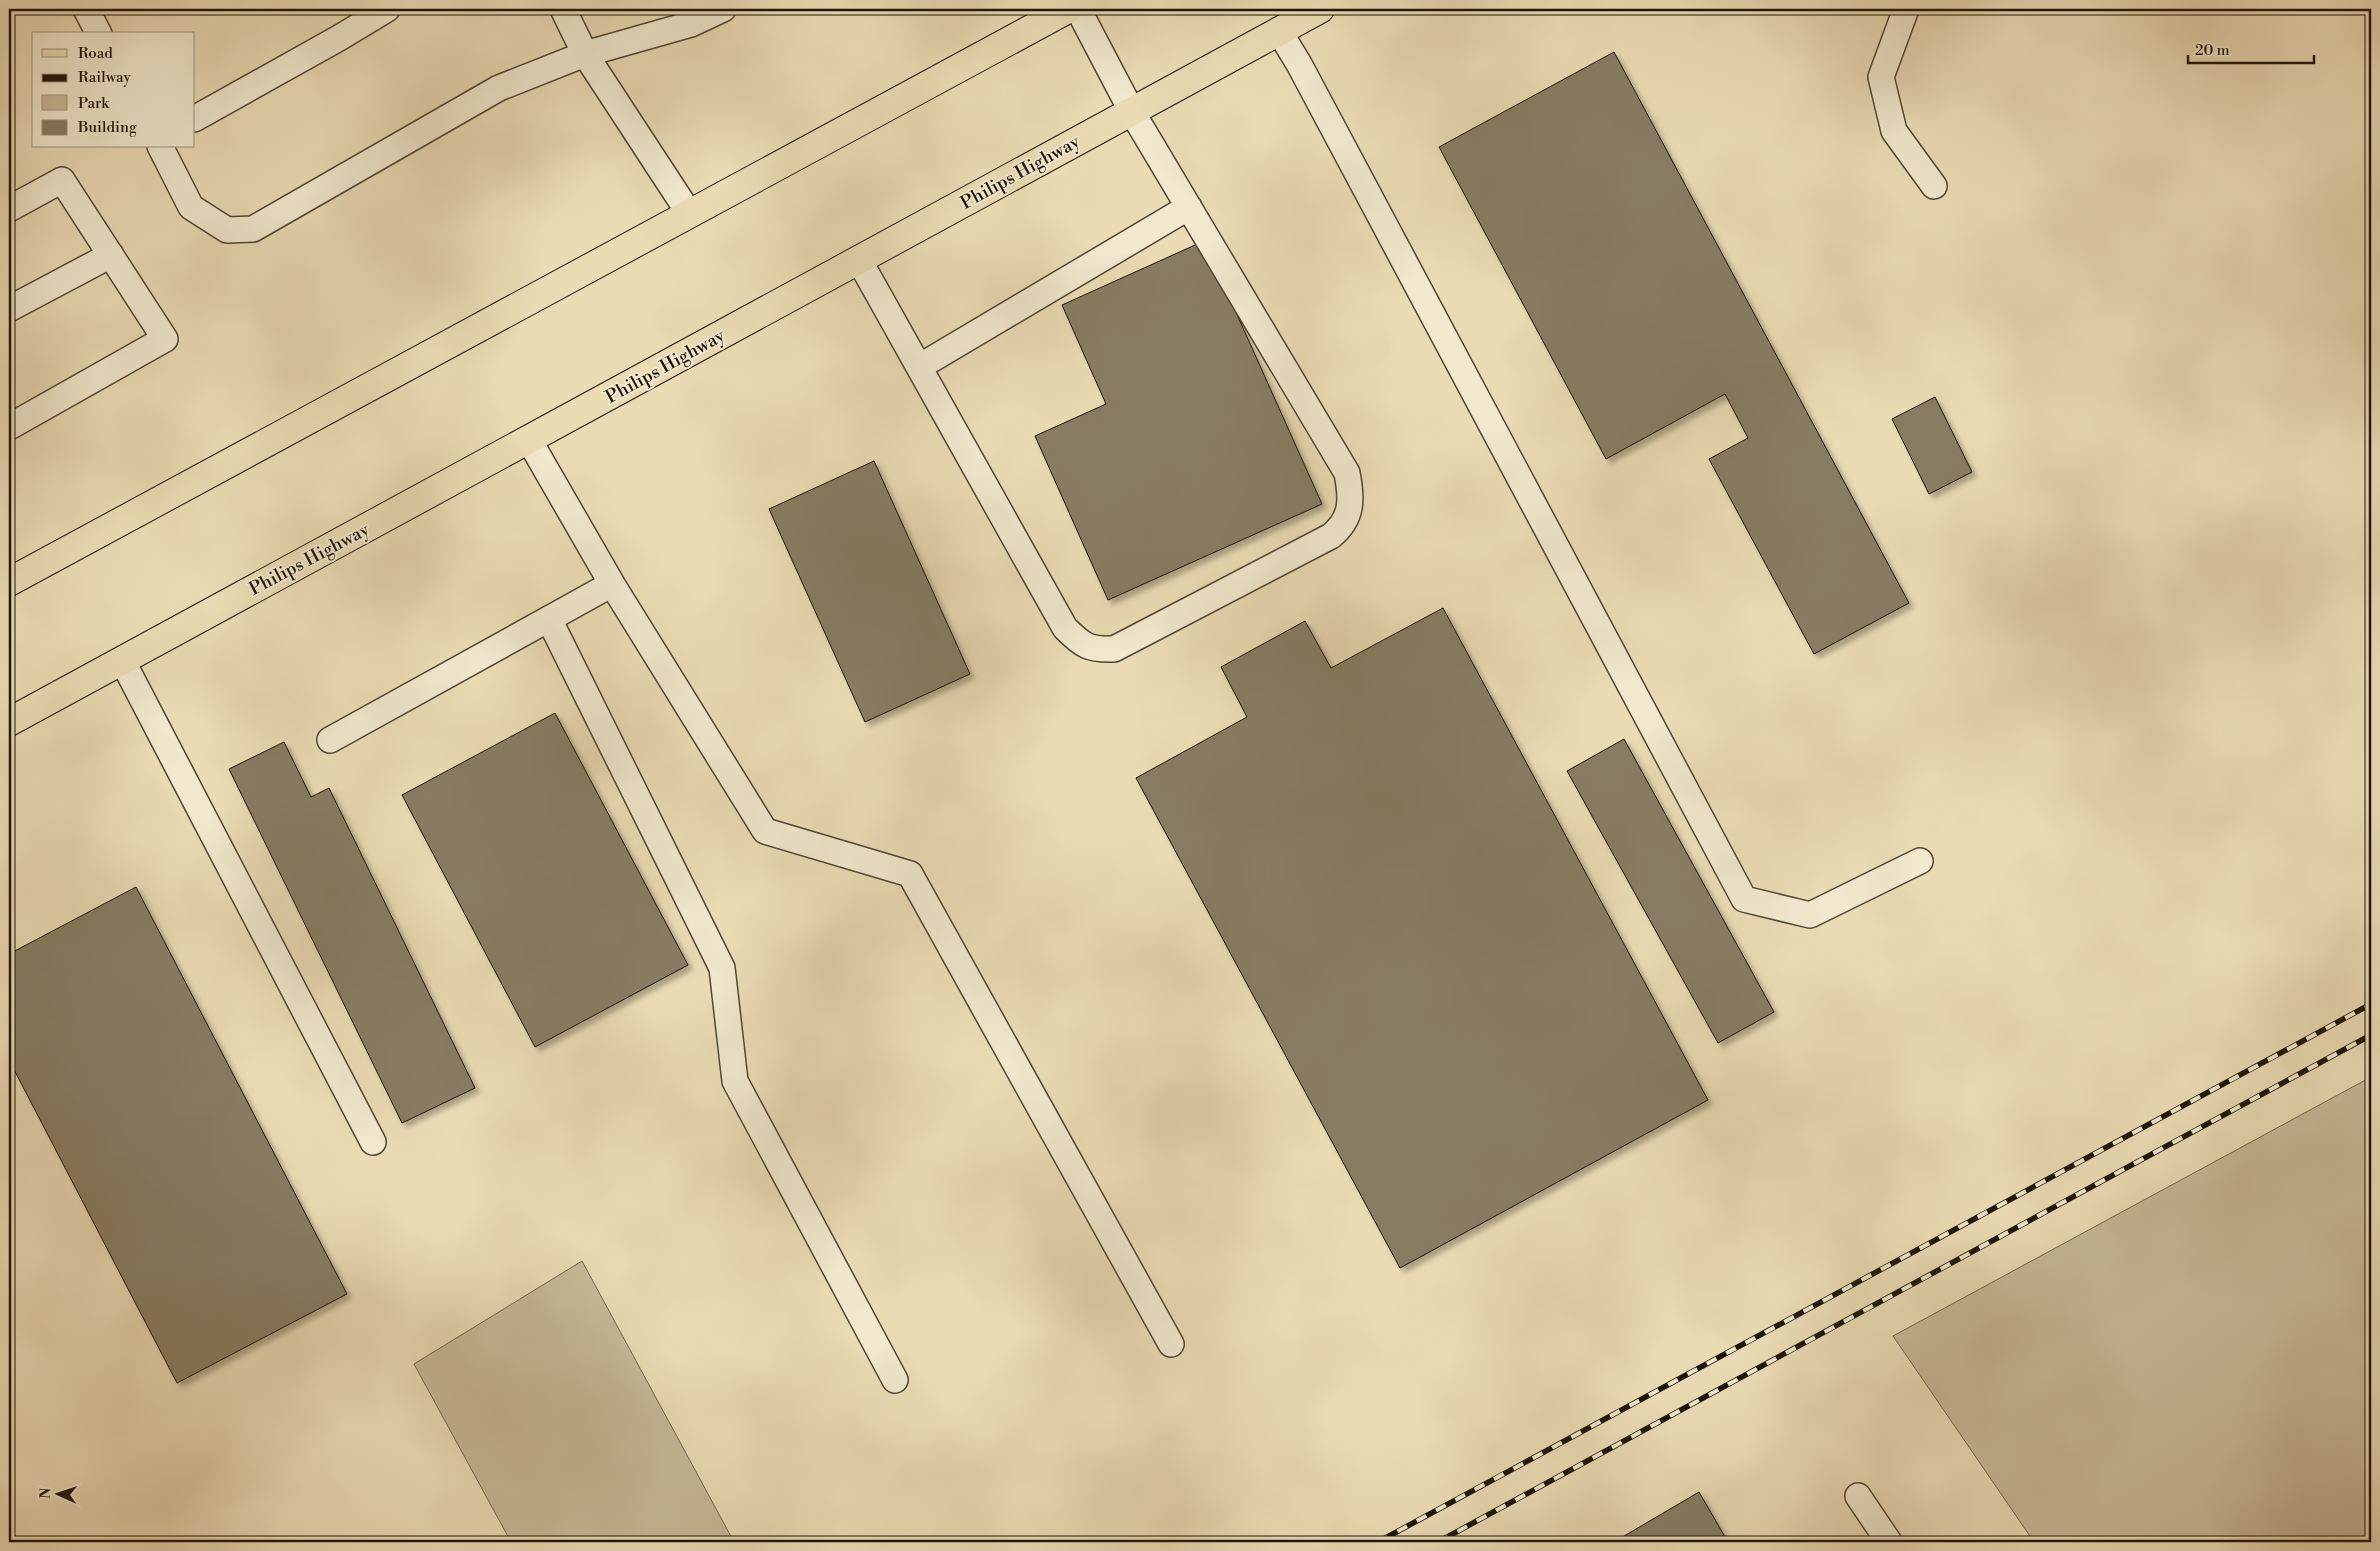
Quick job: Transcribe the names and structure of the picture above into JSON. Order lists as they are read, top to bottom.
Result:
{
  "streets": {
    "main road": ["Philips Highway"]
  },
  "legend": [
    "Road",
    "Railway",
    "Park",
    "Building"
  ],
  "scale_bar": "20 m",
  "north": "left"
}
